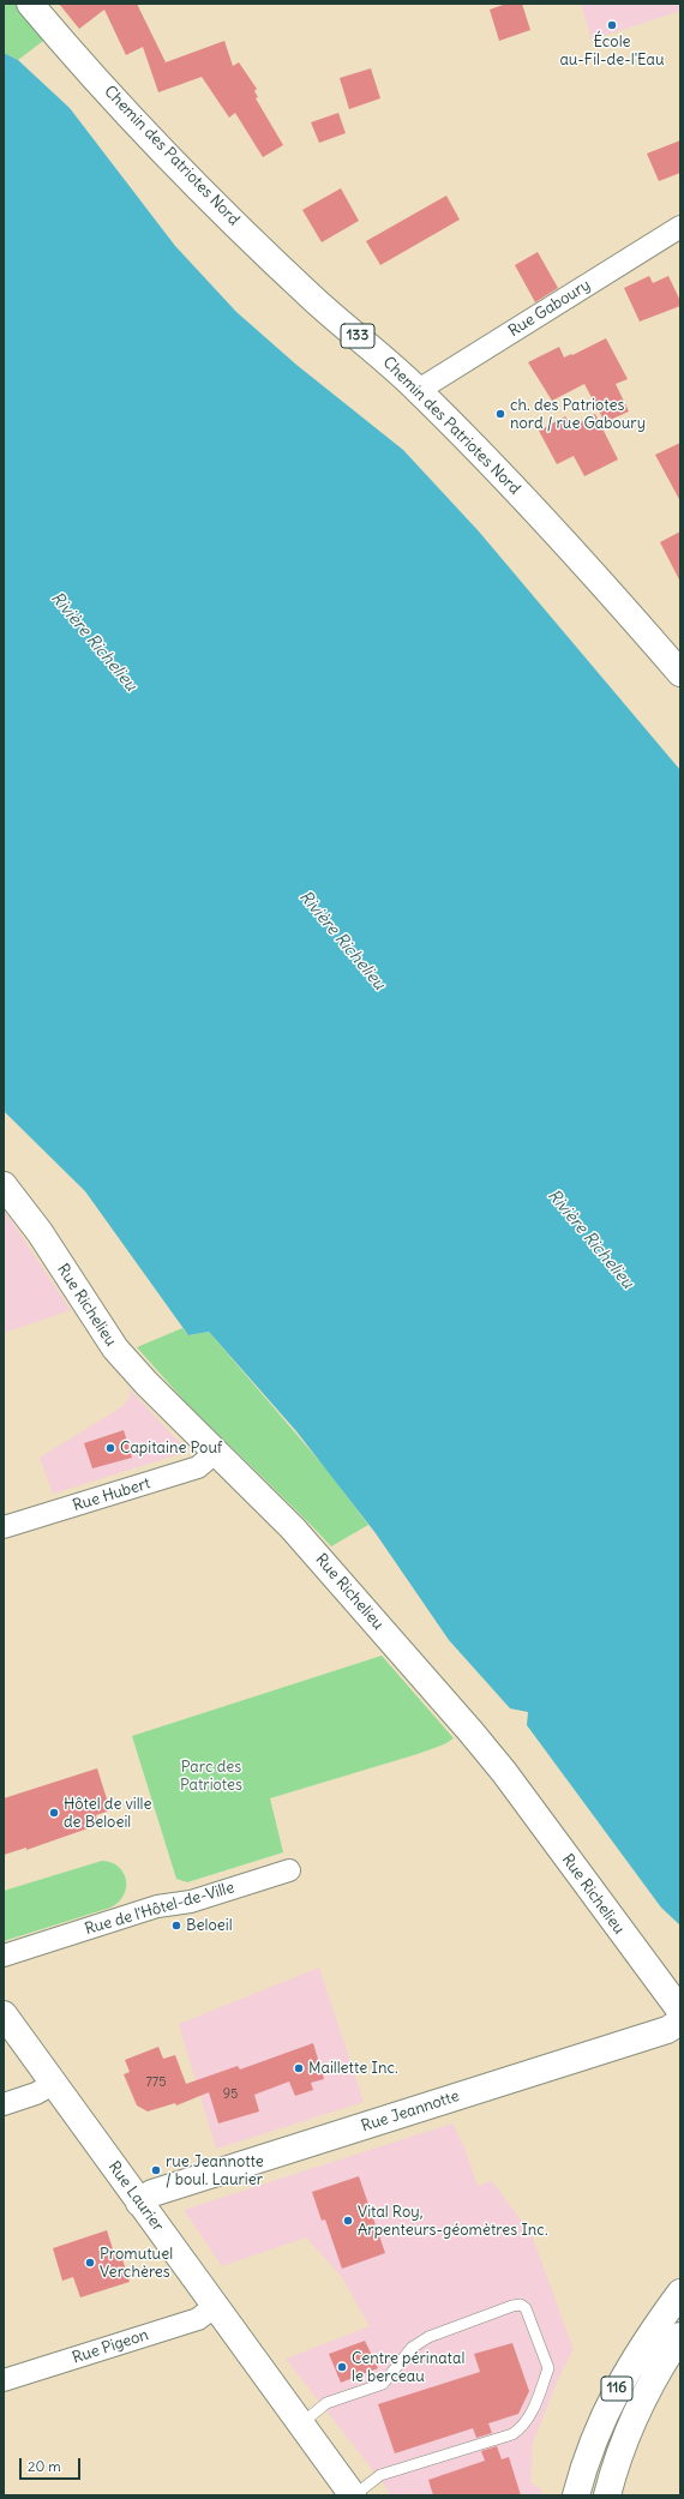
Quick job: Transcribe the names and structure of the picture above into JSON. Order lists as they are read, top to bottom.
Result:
{
  "streets": {
    "main road": [
      "Chemin des Patriotes Nord",
      "133",
      "Rue Richelieu",
      "Rue Jeannotte",
      "Rue Laurier",
      "116"
    ],
    "street": [
      "Rue Gaboury",
      "Rue Hubert",
      "Rue de l'Hôtel-de-Ville",
      "Rue Pigeon"
    ]
  },
  "crossings": [
    ["Chemin des Patriotes Nord", "Rue Gaboury"],
    ["Rue Richelieu", "Rue Hubert"],
    ["Rue Jeannotte", "Rue Laurier"],
    ["Rue Laurier", "Rue Pigeon"]
  ],
  "water": ["Rivière Richelieu"],
  "parks": ["Parc des Patriotes"],
  "places": [
    "École au-Fil-de-l'Eau",
    "ch. des Patriotes nord / rue Gaboury",
    "Capitaine Pouf",
    "Hôtel de ville de Beloeil",
    "Beloeil",
    "Maillette Inc.",
    "rue Jeannotte / boul. Laurier",
    "Vital Roy, Arpenteurs-géomètres Inc.",
    "Promutuel Verchères",
    "Centre périnatal le berceau"
  ],
  "house_numbers": ["775", "95"],
  "scale_bar": "20 m"
}
